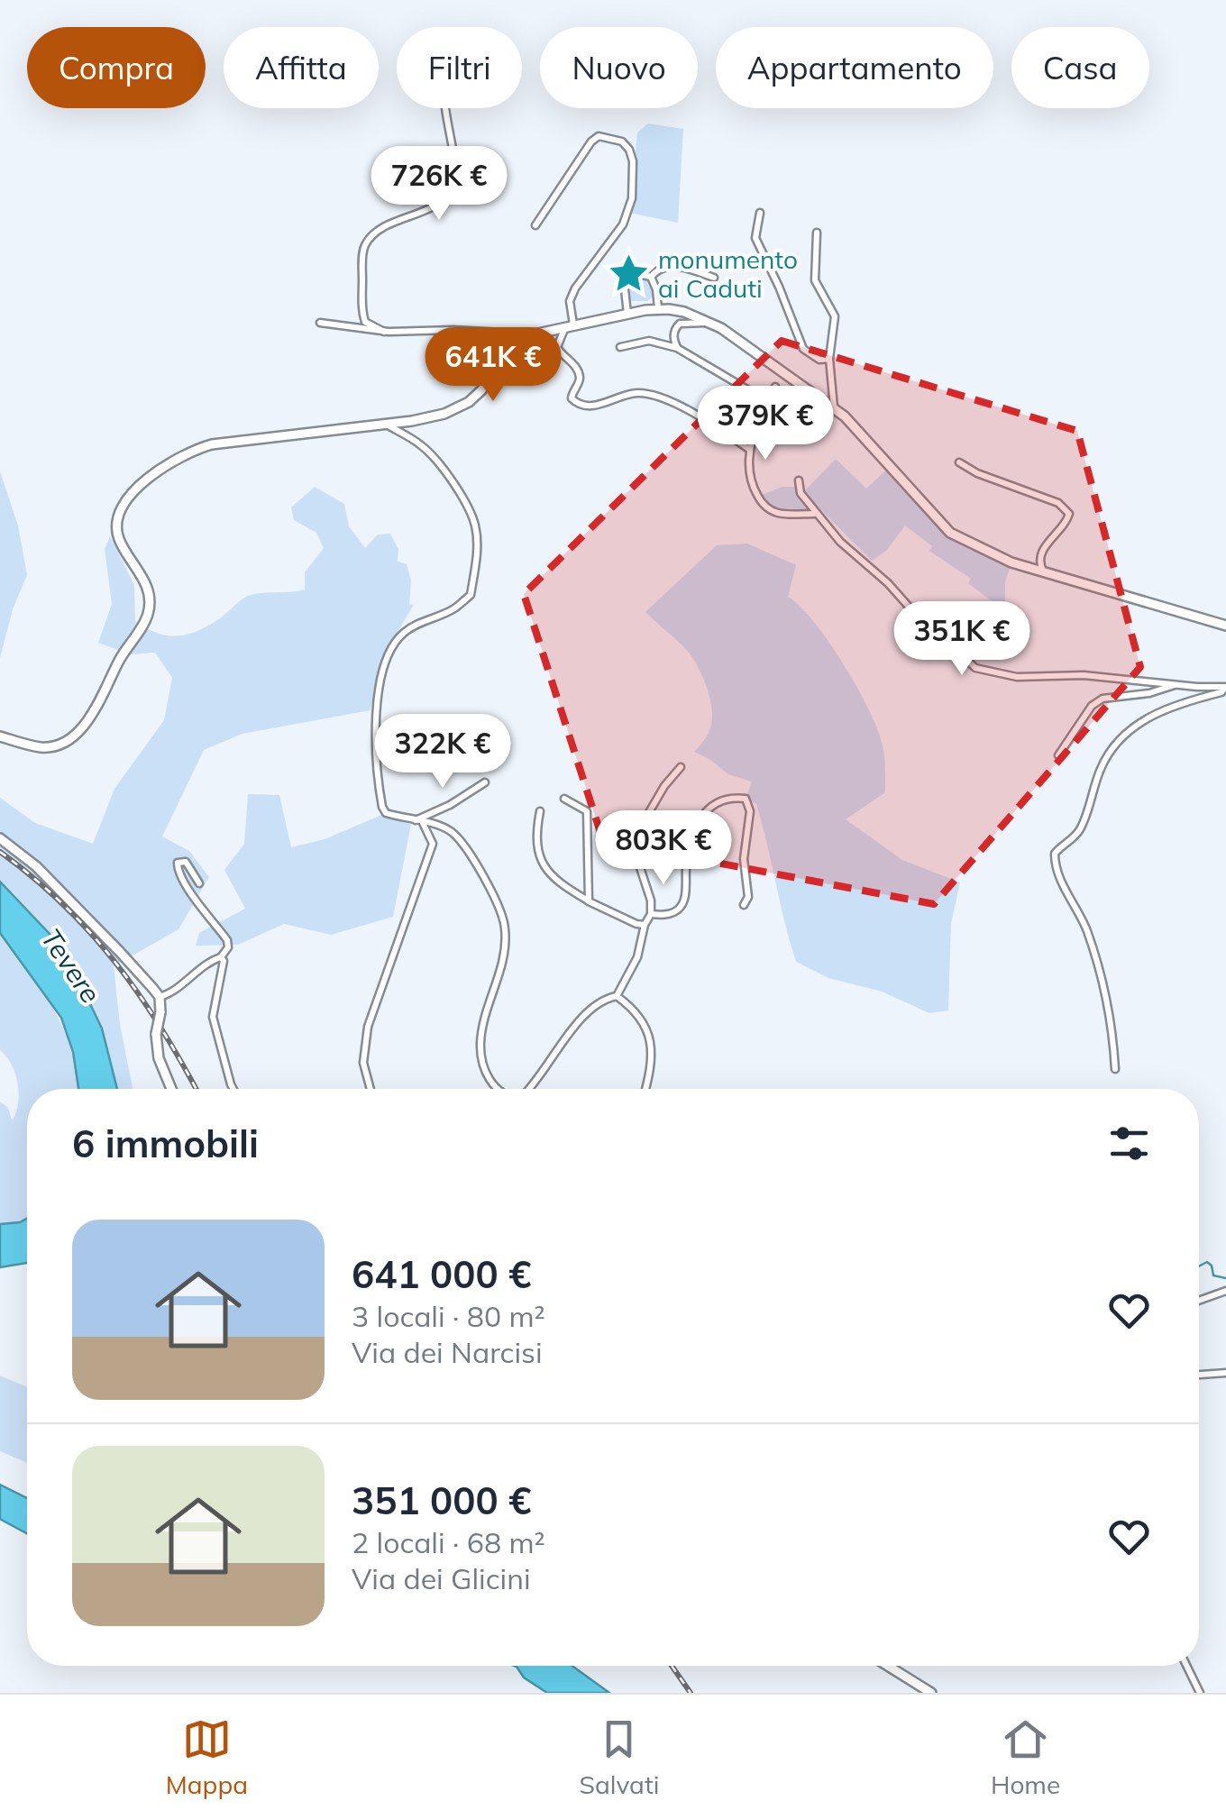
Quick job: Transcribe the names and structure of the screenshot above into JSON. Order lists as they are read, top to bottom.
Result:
{
  "water": ["Tevere"],
  "places": {
    "place": ["monumento ai Caduti"]
  },
  "page": {
    "chip": [
      "Compra",
      "Affitta",
      "Filtri",
      "Nuovo",
      "Appartamento",
      "Casa"
    ],
    "price": [
      "726K €",
      "641K €",
      "379K €",
      "351K €",
      "322K €",
      "803K €"
    ],
    "heading": "6 immobili",
    "list": [
      {
        "name": "641 000 €",
        "note": "3 locali · 80 m² · Via dei Narcisi"
      },
      {
        "name": "351 000 €",
        "note": "2 locali · 68 m² · Via dei Glicini"
      }
    ],
    "tabs": ["Mappa", "Salvati", "Home"]
  }
}
